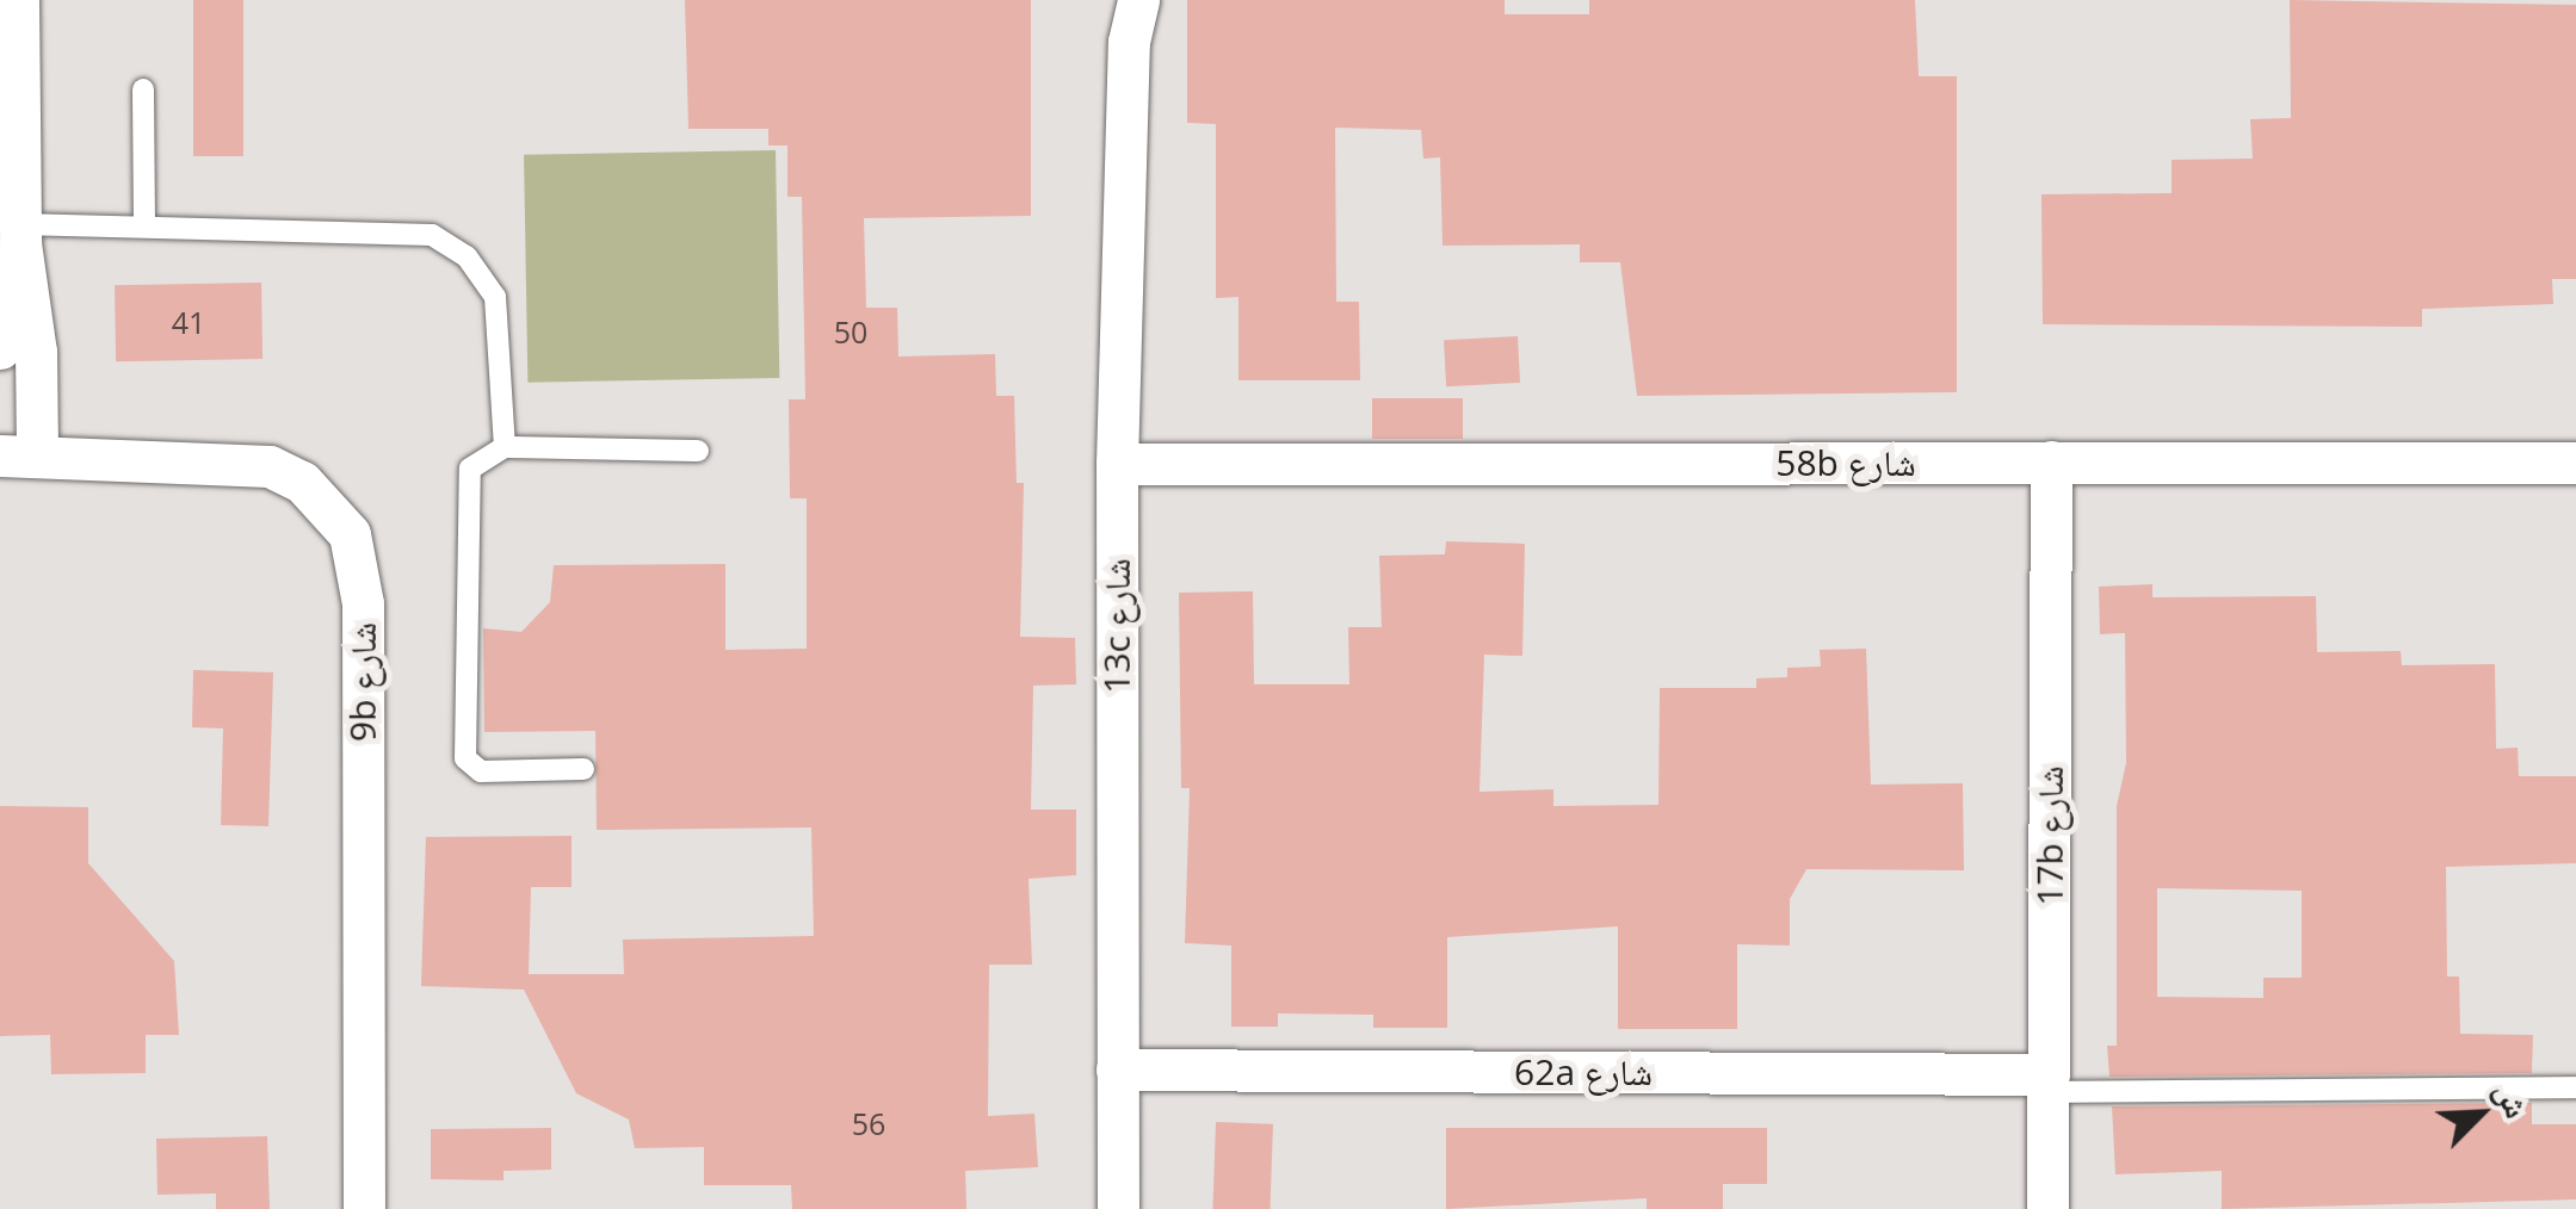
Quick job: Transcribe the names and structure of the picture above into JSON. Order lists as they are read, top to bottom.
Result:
{
  "streets": {
    "street": [
      "58b شارع",
      "13c شارع",
      "9b شارع",
      "17b شارع",
      "62a شارع"
    ]
  },
  "crossings": [
    ["58b شارع", "13c شارع"],
    ["58b شارع", "17b شارع"],
    ["13c شارع", "62a شارع"],
    ["17b شارع", "62a شارع"]
  ],
  "house_numbers": ["41", "50", "56"],
  "north": "top right"
}
